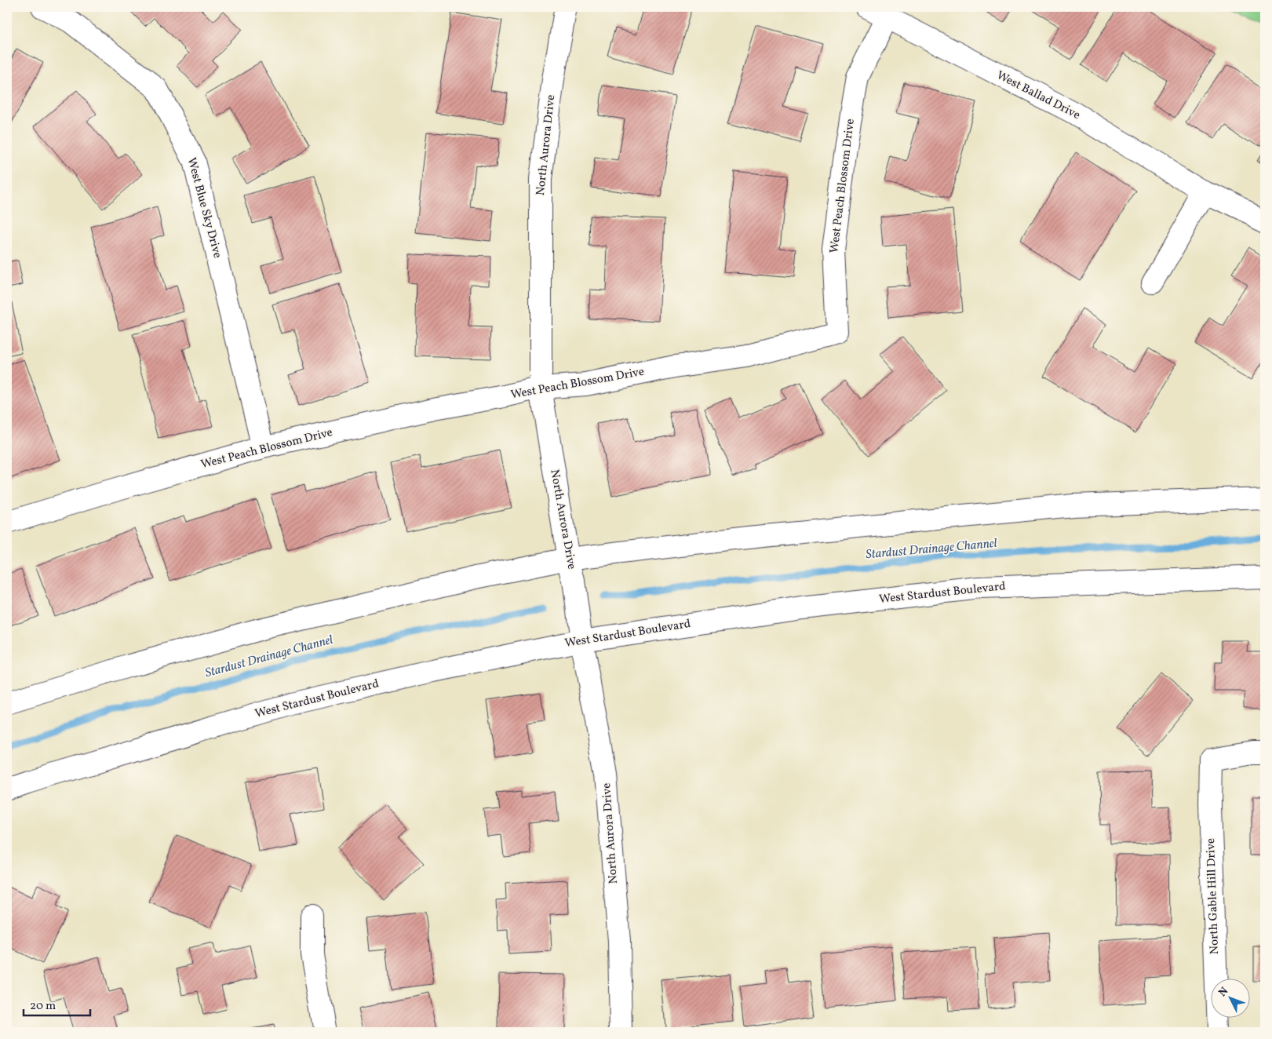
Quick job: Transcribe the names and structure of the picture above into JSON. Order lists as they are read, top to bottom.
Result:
{
  "streets": {
    "street": [
      "West Ballad Drive",
      "North Aurora Drive",
      "West Peach Blossom Drive",
      "West Blue Sky Drive",
      "West Stardust Boulevard",
      "North Gable Hill Drive"
    ]
  },
  "crossings": [
    ["West Ballad Drive", "West Peach Blossom Drive"],
    ["North Aurora Drive", "West Peach Blossom Drive"],
    ["North Aurora Drive", "West Stardust Boulevard"],
    ["West Peach Blossom Drive", "West Blue Sky Drive"]
  ],
  "water": ["Stardust Drainage Channel"],
  "scale_bar": "20 m",
  "north": "top left"
}
